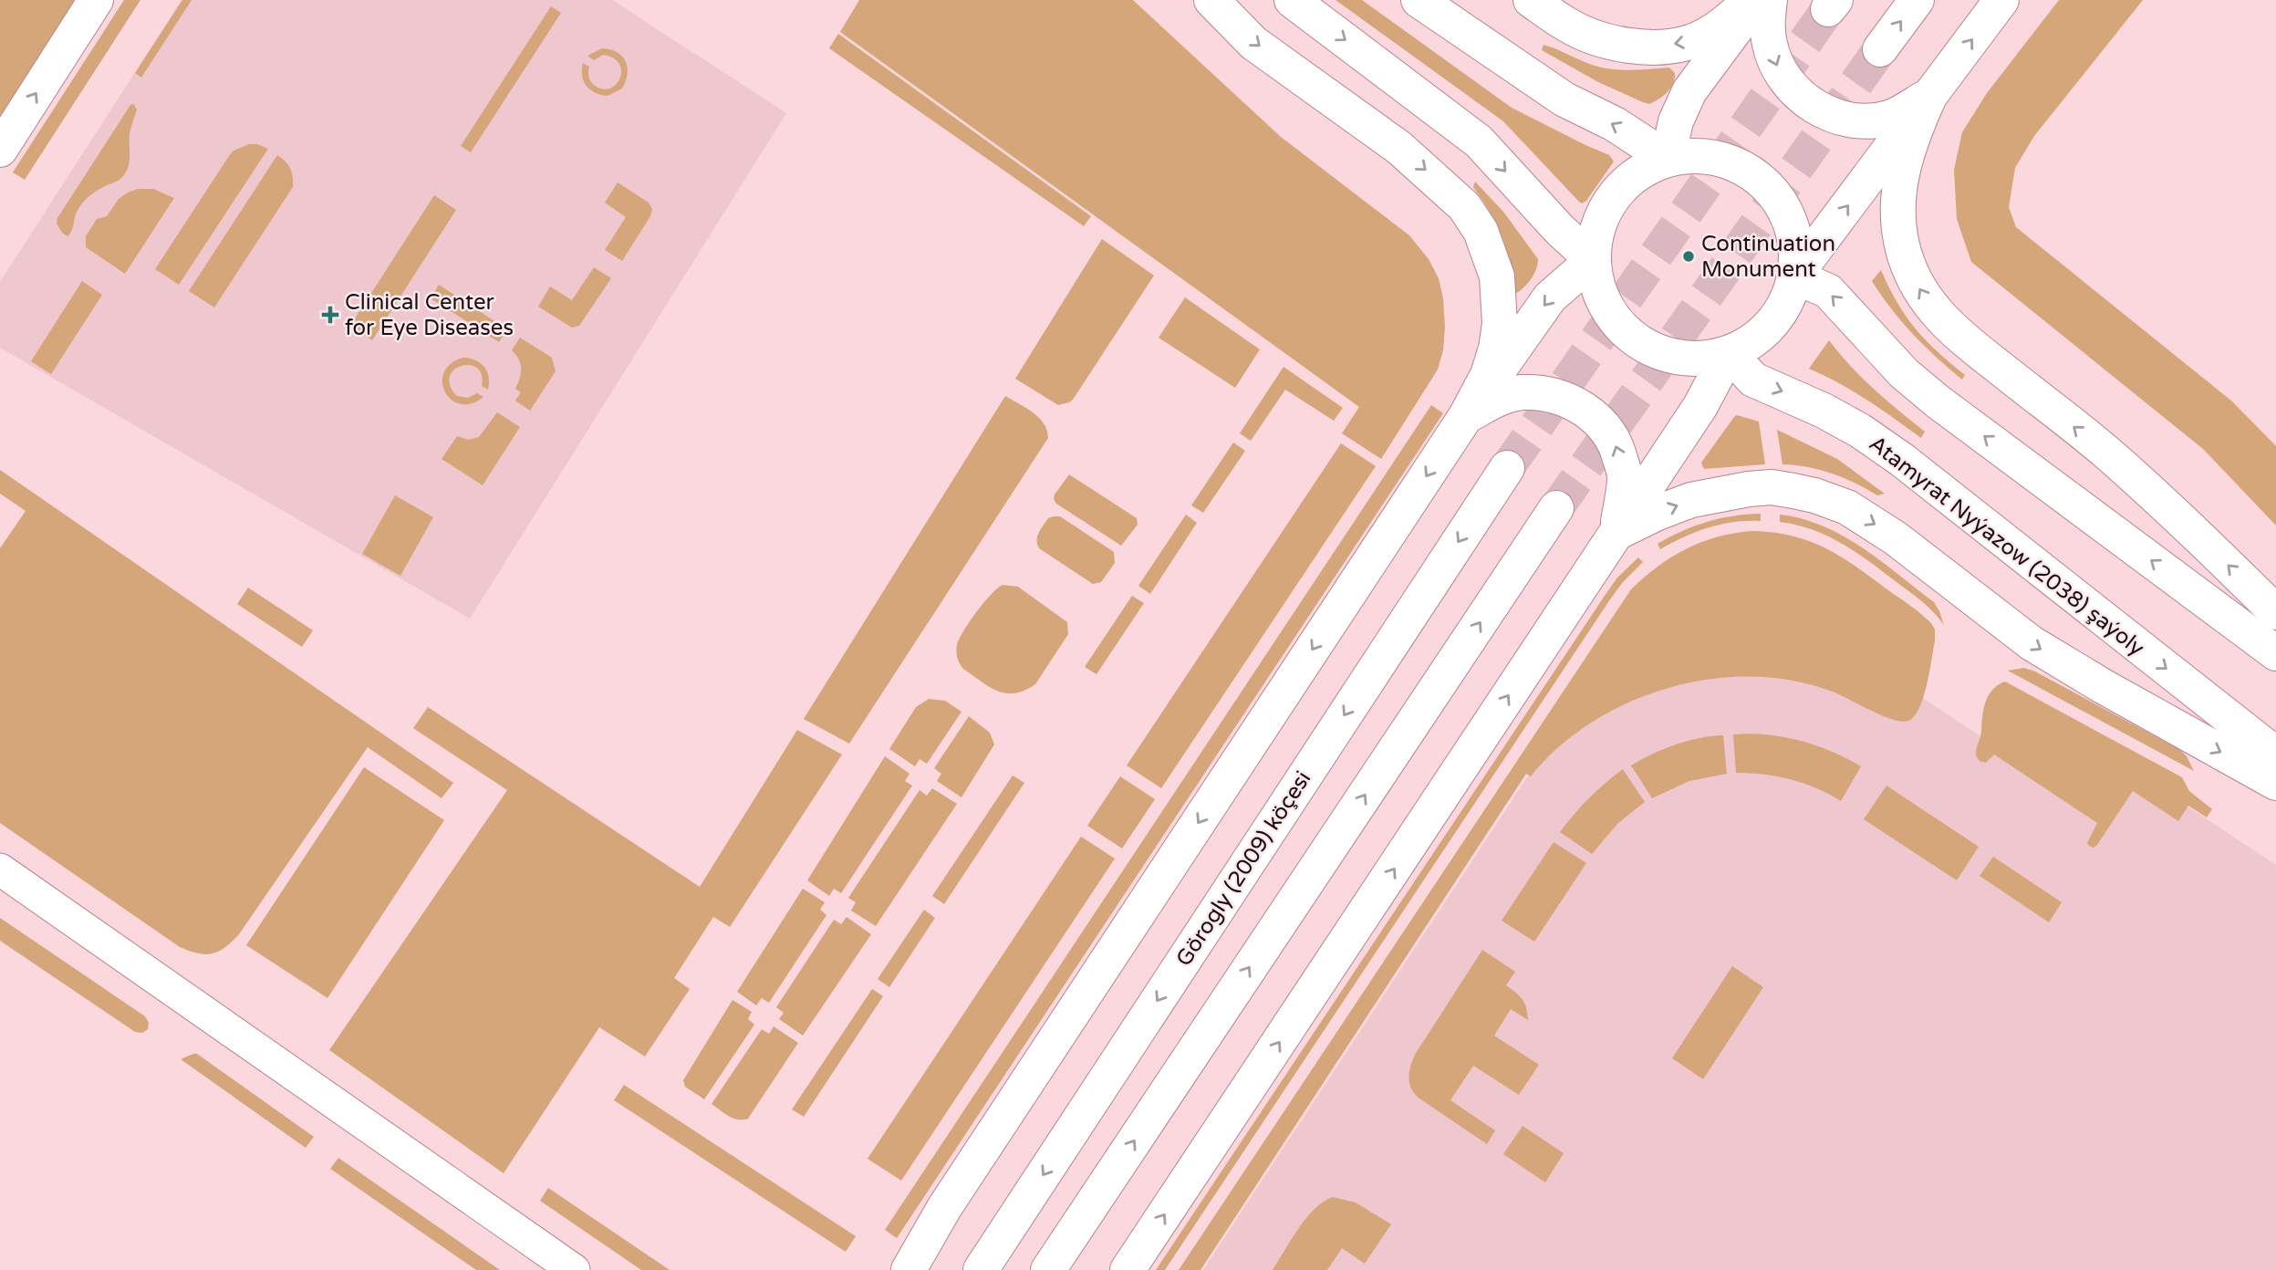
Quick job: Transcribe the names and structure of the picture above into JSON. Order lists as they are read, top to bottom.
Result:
{
  "streets": {
    "main road": ["Atamyrat Nyýazow (2038) şaýoly", "Görogly (2009) köçesi"]
  },
  "places": {
    "other": ["Continuation Monument"],
    "health": ["Clinical Center for Eye Diseases"]
  }
}
